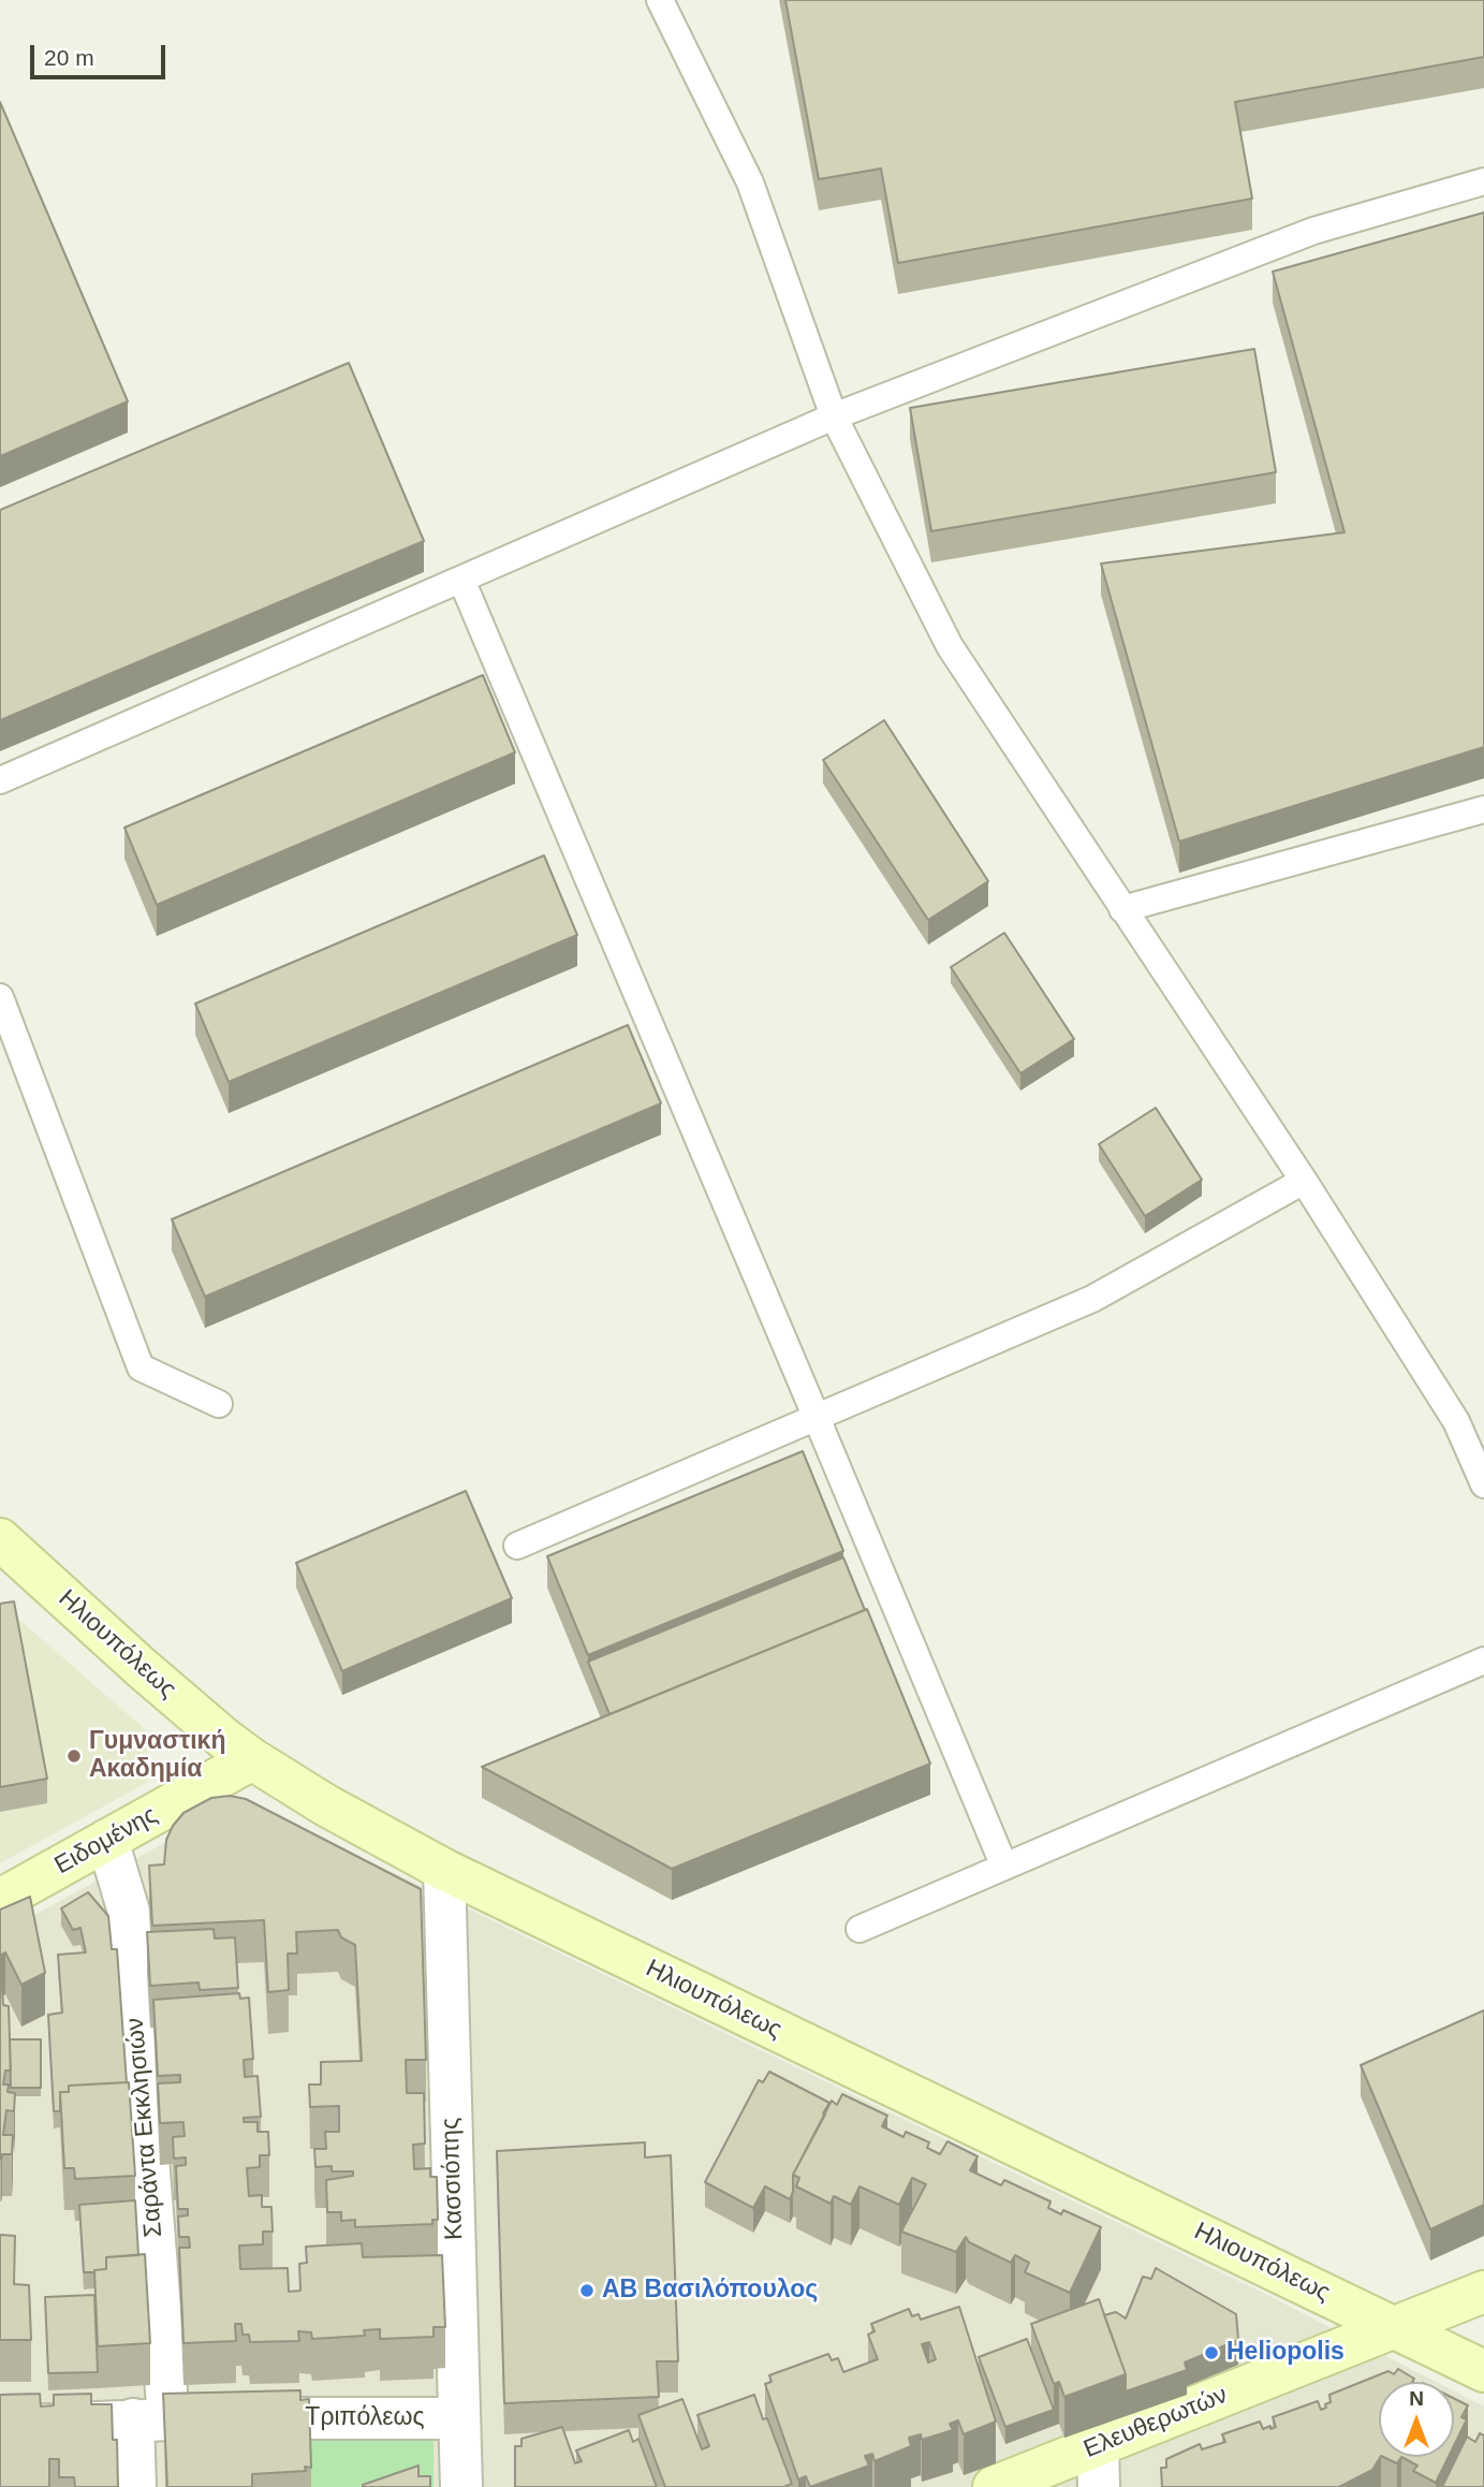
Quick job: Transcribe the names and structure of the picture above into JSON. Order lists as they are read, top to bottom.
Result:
{
  "streets": {
    "main road": ["Ηλιουπόλεως", "Ειδομένης", "Ελευθερωτών"],
    "street": ["Σαράντα Εκκλησιών", "Κασσιόπης", "Τριπόλεως"]
  },
  "crossings": [
    ["Ηλιουπόλεως", "Ειδομένης"],
    ["Ηλιουπόλεως", "Κασσιόπης"],
    ["Ηλιουπόλεως", "Ελευθερωτών"],
    ["Ειδομένης", "Σαράντα Εκκλησιών"],
    ["Σαράντα Εκκλησιών", "Τριπόλεως"],
    ["Κασσιόπης", "Τριπόλεως"]
  ],
  "places": ["Γυμναστική Ακαδημία", "ΑΒ Βασιλόπουλος", "Heliopolis"],
  "scale_bar": "20 m",
  "north": "top"
}
